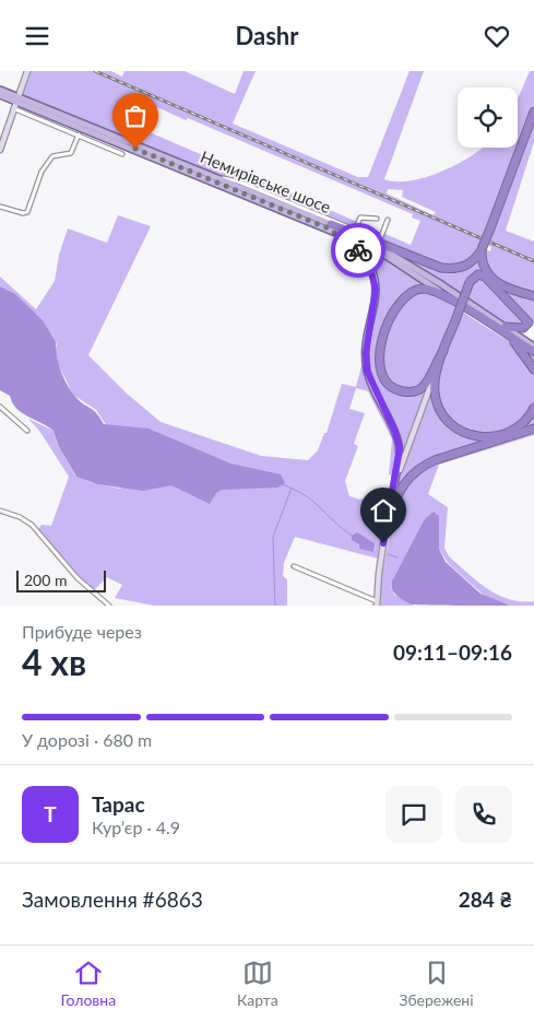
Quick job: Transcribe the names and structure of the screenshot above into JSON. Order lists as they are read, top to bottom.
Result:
{
  "streets": {
    "main road": ["Немирівське шосе"]
  },
  "scale_bar": "200 m",
  "page": {
    "header": "Dashr",
    "scale": "200 m",
    "heading": ["4 хв", "Прибуде через", "09:11–09:16"],
    "panel": [
      "Тарас",
      "Кур’єр · 4.9",
      "Замовлення #6863",
      "284 ₴"
    ],
    "bar": "У дорозі · 680 m",
    "round": "Т",
    "tabs": ["Головна", "Карта", "Збережені"]
  }
}
